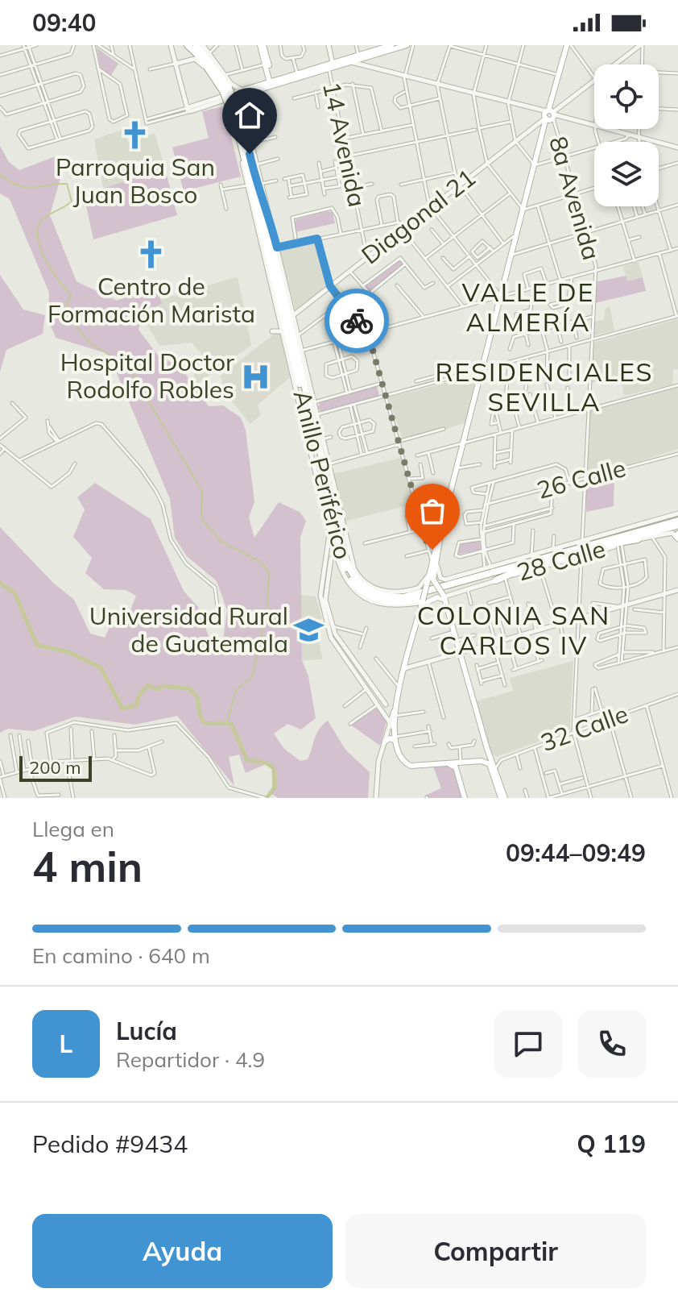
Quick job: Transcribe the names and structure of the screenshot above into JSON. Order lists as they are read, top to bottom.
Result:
{
  "streets": {
    "highway": ["Anillo Periférico"],
    "street": [
      "14 Avenida",
      "8a Avenida",
      "Diagonal 21",
      "26 Calle",
      "28 Calle",
      "32 Calle"
    ]
  },
  "crossings": [
    ["14 Avenida", "Diagonal 21"],
    ["8a Avenida", "26 Calle"],
    ["8a Avenida", "28 Calle"],
    ["Diagonal 21", "Anillo Periférico"],
    ["Anillo Periférico", "28 Calle"]
  ],
  "districts": ["VALLE DE ALMERÍA", "RESIDENCIALES SEVILLA", "COLONIA SAN CARLOS IV"],
  "places": {
    "church": ["Parroquia San Juan Bosco", "Centro de Formación Marista"],
    "hospital": ["Hospital Doctor Rodolfo Robles"],
    "school or university": ["Universidad Rural de Guatemala"]
  },
  "scale_bar": "200 m",
  "page": {
    "status": "09:40",
    "scale": "200 m",
    "heading": ["4 min", "Llega en", "09:44–09:49"],
    "panel": [
      "Lucía",
      "Repartidor · 4.9",
      "Pedido #9434",
      "Q 119"
    ],
    "bar": "En camino · 640 m",
    "round": "L",
    "buttons": ["Ayuda", "Compartir"]
  }
}
